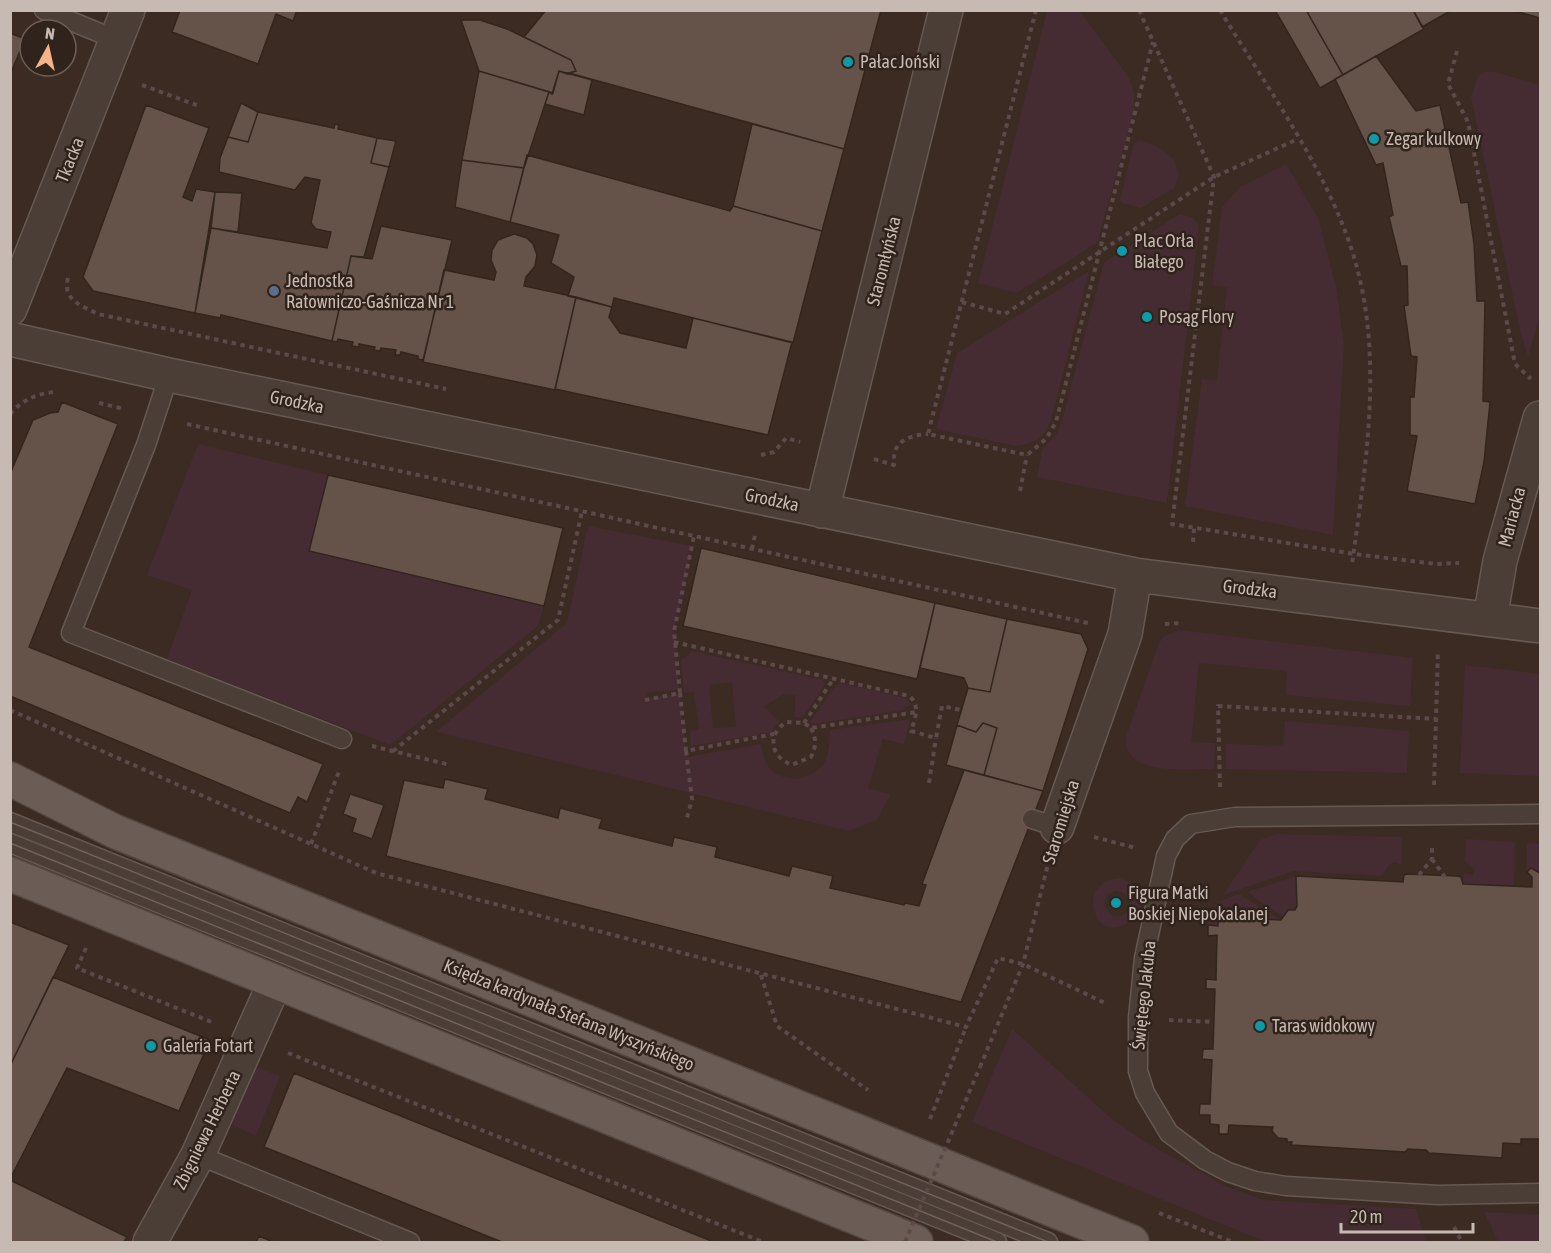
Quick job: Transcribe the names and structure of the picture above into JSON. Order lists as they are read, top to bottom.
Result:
{
  "streets": {
    "main road": ["Księdza kardynała Stefana Wyszyńskiego"],
    "street": [
      "Tkacka",
      "Staromłyńska",
      "Grodzka",
      "Mariacka",
      "Staromiejska",
      "Zbigniewa Herberta"
    ],
    "lane": ["Świętego Jakuba"]
  },
  "crossings": [
    ["Staromłyńska", "Grodzka"],
    ["Grodzka", "Mariacka"],
    ["Grodzka", "Staromiejska"]
  ],
  "places": [
    "Pałac Joński",
    "Zegar kulkowy",
    "Plac Orła Białego",
    "Jednostka Ratowniczo-Gaśnicza Nr 1",
    "Posąg Flory",
    "Figura Matki Boskiej Niepokalanej",
    "Taras widokowy",
    "Galeria Fotart"
  ],
  "scale_bar": "20 m",
  "north": "top"
}
